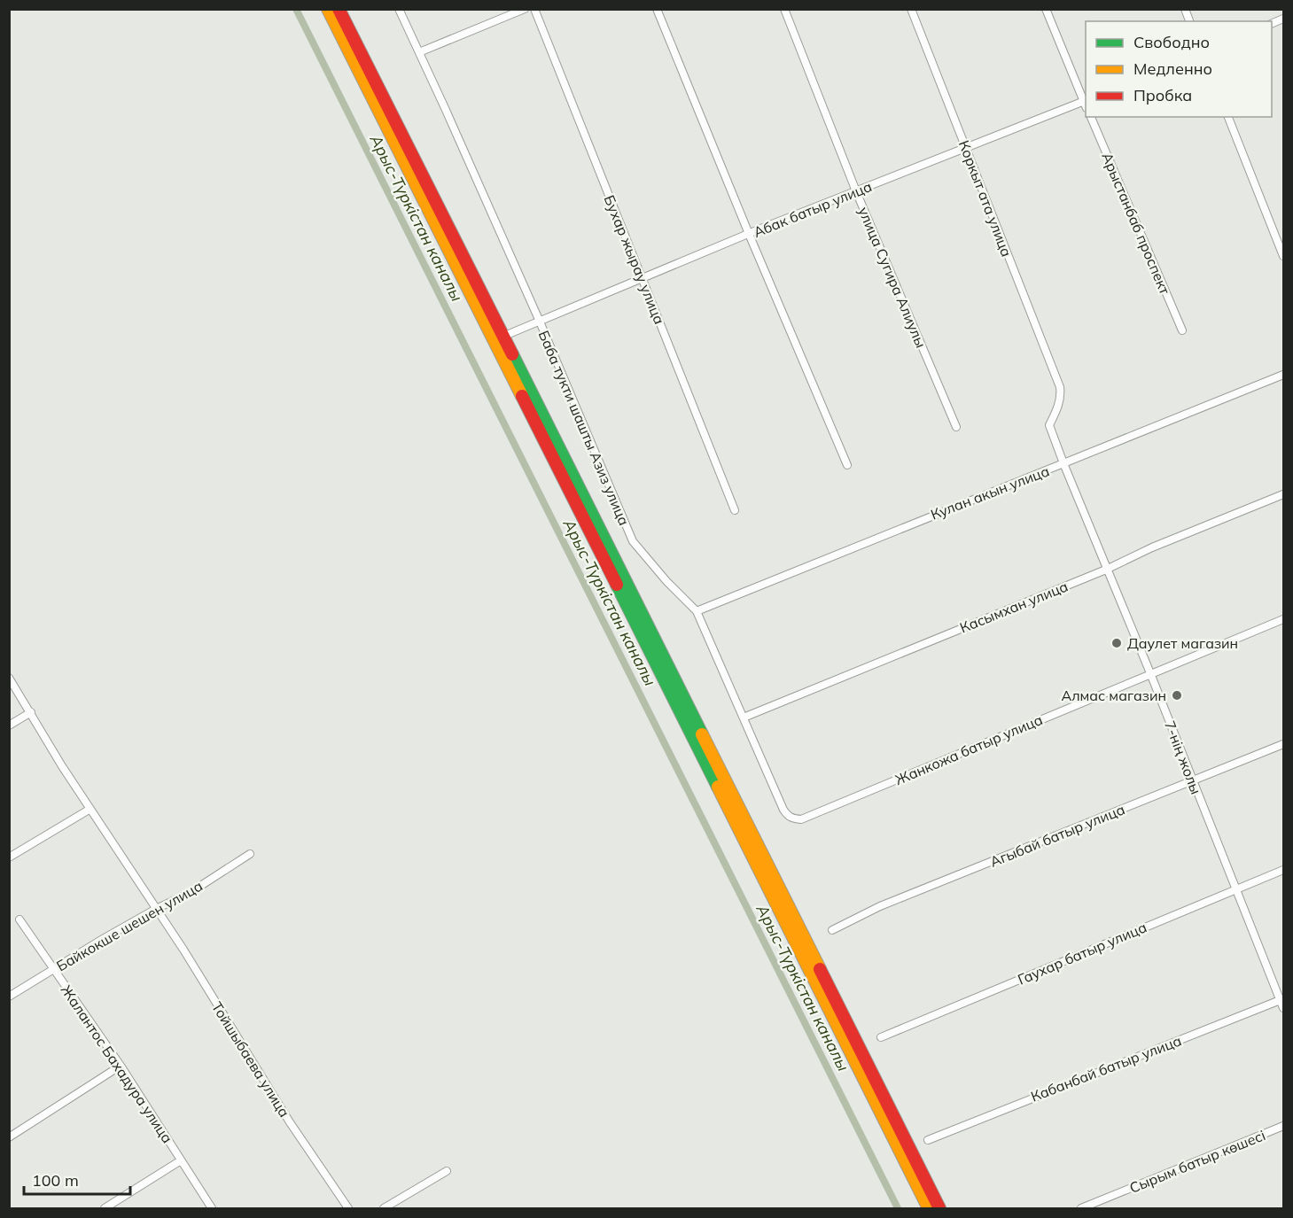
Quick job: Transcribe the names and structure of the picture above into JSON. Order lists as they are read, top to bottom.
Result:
{
  "streets": {
    "street": [
      "Коркыт ата улица",
      "Абак батыр улица",
      "Арыстанбаб проспект",
      "Бухар жырау улица",
      "улица Сугира Алиулы",
      "Баба тукти шашты Азиз улица",
      "Кулан акын улица",
      "Касымхан улица",
      "Жанкожа батыр улица",
      "7-нің жолы",
      "Агыбай батыр улица",
      "Байкокше шешен улица",
      "Гаухар батыр улица",
      "Тойшыбаева улица",
      "Жалантос Бахадура улица",
      "Кабанбай батыр улица",
      "Сырым батыр көшесі"
    ]
  },
  "crossings": [
    ["Коркыт ата улица", "Абак батыр улица"],
    ["Коркыт ата улица", "7-нің жолы"],
    ["Абак батыр улица", "Бухар жырау улица"],
    ["Абак батыр улица", "улица Сугира Алиулы"],
    ["Абак батыр улица", "Баба тукти шашты Азиз улица"],
    ["Баба тукти шашты Азиз улица", "Кулан акын улица"],
    ["Баба тукти шашты Азиз улица", "Касымхан улица"],
    ["Баба тукти шашты Азиз улица", "Жанкожа батыр улица"],
    ["Кулан акын улица", "7-нің жолы"],
    ["Касымхан улица", "7-нің жолы"],
    ["Жанкожа батыр улица", "7-нің жолы"],
    ["7-нің жолы", "Агыбай батыр улица"],
    ["7-нің жолы", "Гаухар батыр улица"],
    ["7-нің жолы", "Кабанбай батыр улица"],
    ["Байкокше шешен улица", "Тойшыбаева улица"],
    ["Байкокше шешен улица", "Жалантос Бахадура улица"]
  ],
  "water": ["Арыс-Түркістан каналы"],
  "places": ["Даулет магазин", "Алмас магазин"],
  "legend": ["Свободно", "Медленно", "Пробка"],
  "scale_bar": "100 m"
}
